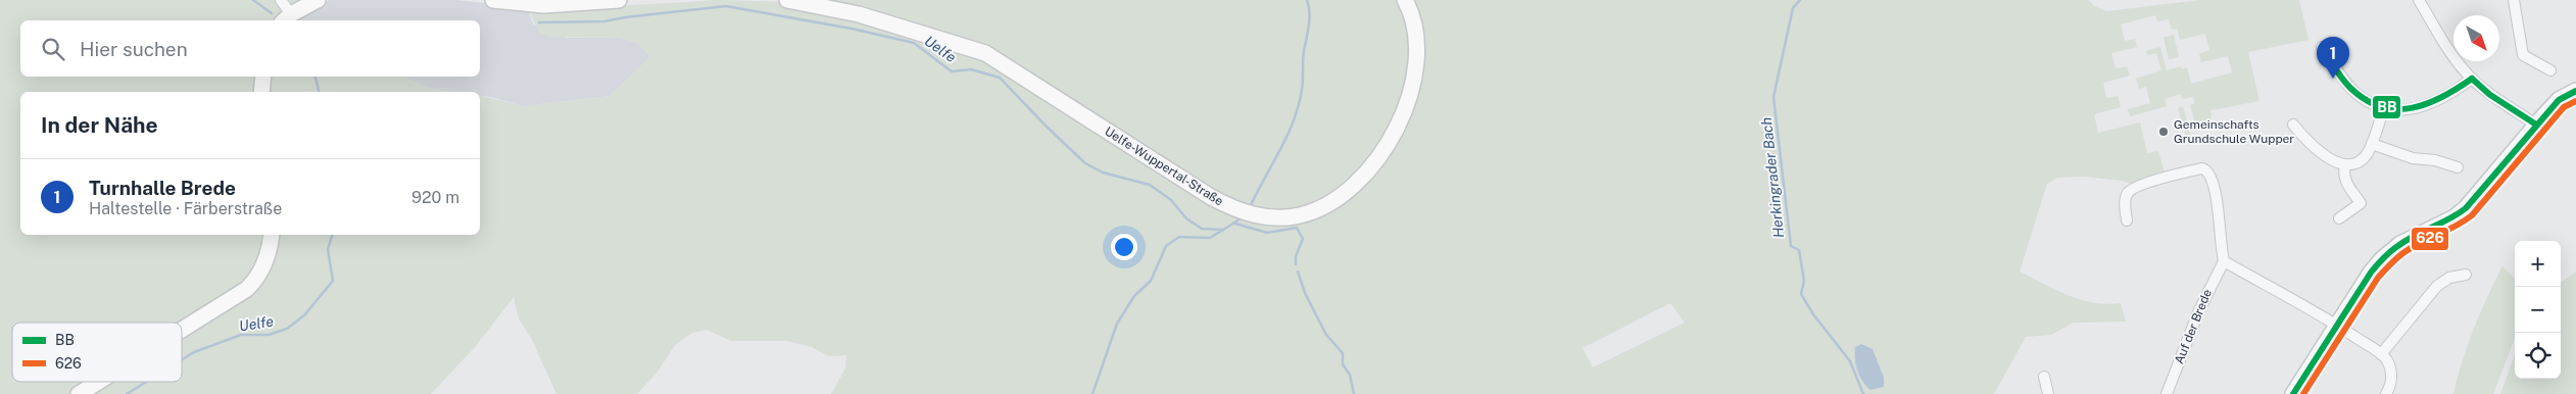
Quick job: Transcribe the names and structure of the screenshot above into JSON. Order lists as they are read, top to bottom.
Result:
{
  "streets": {
    "main road": ["Uelfe-Wuppertal-Straße"],
    "street": ["Auf der Brede"]
  },
  "water": ["Uelfe", "Herkingrader Bach"],
  "places": ["Gemeinschafts Grundschule Wupper"],
  "lines": ["transit line BB", "transit line 626"],
  "legend": ["BB", "626"],
  "north": "bottom right",
  "page": {
    "search": "Hier suchen",
    "pins": "1",
    "heading": "In der Nähe",
    "list": [
      {
        "mark": "1",
        "name": "Turnhalle Brede",
        "note": "Haltestelle · Färberstraße",
        "value": "920 m"
      }
    ],
    "map_buttons": ["+", "−"]
  }
}
